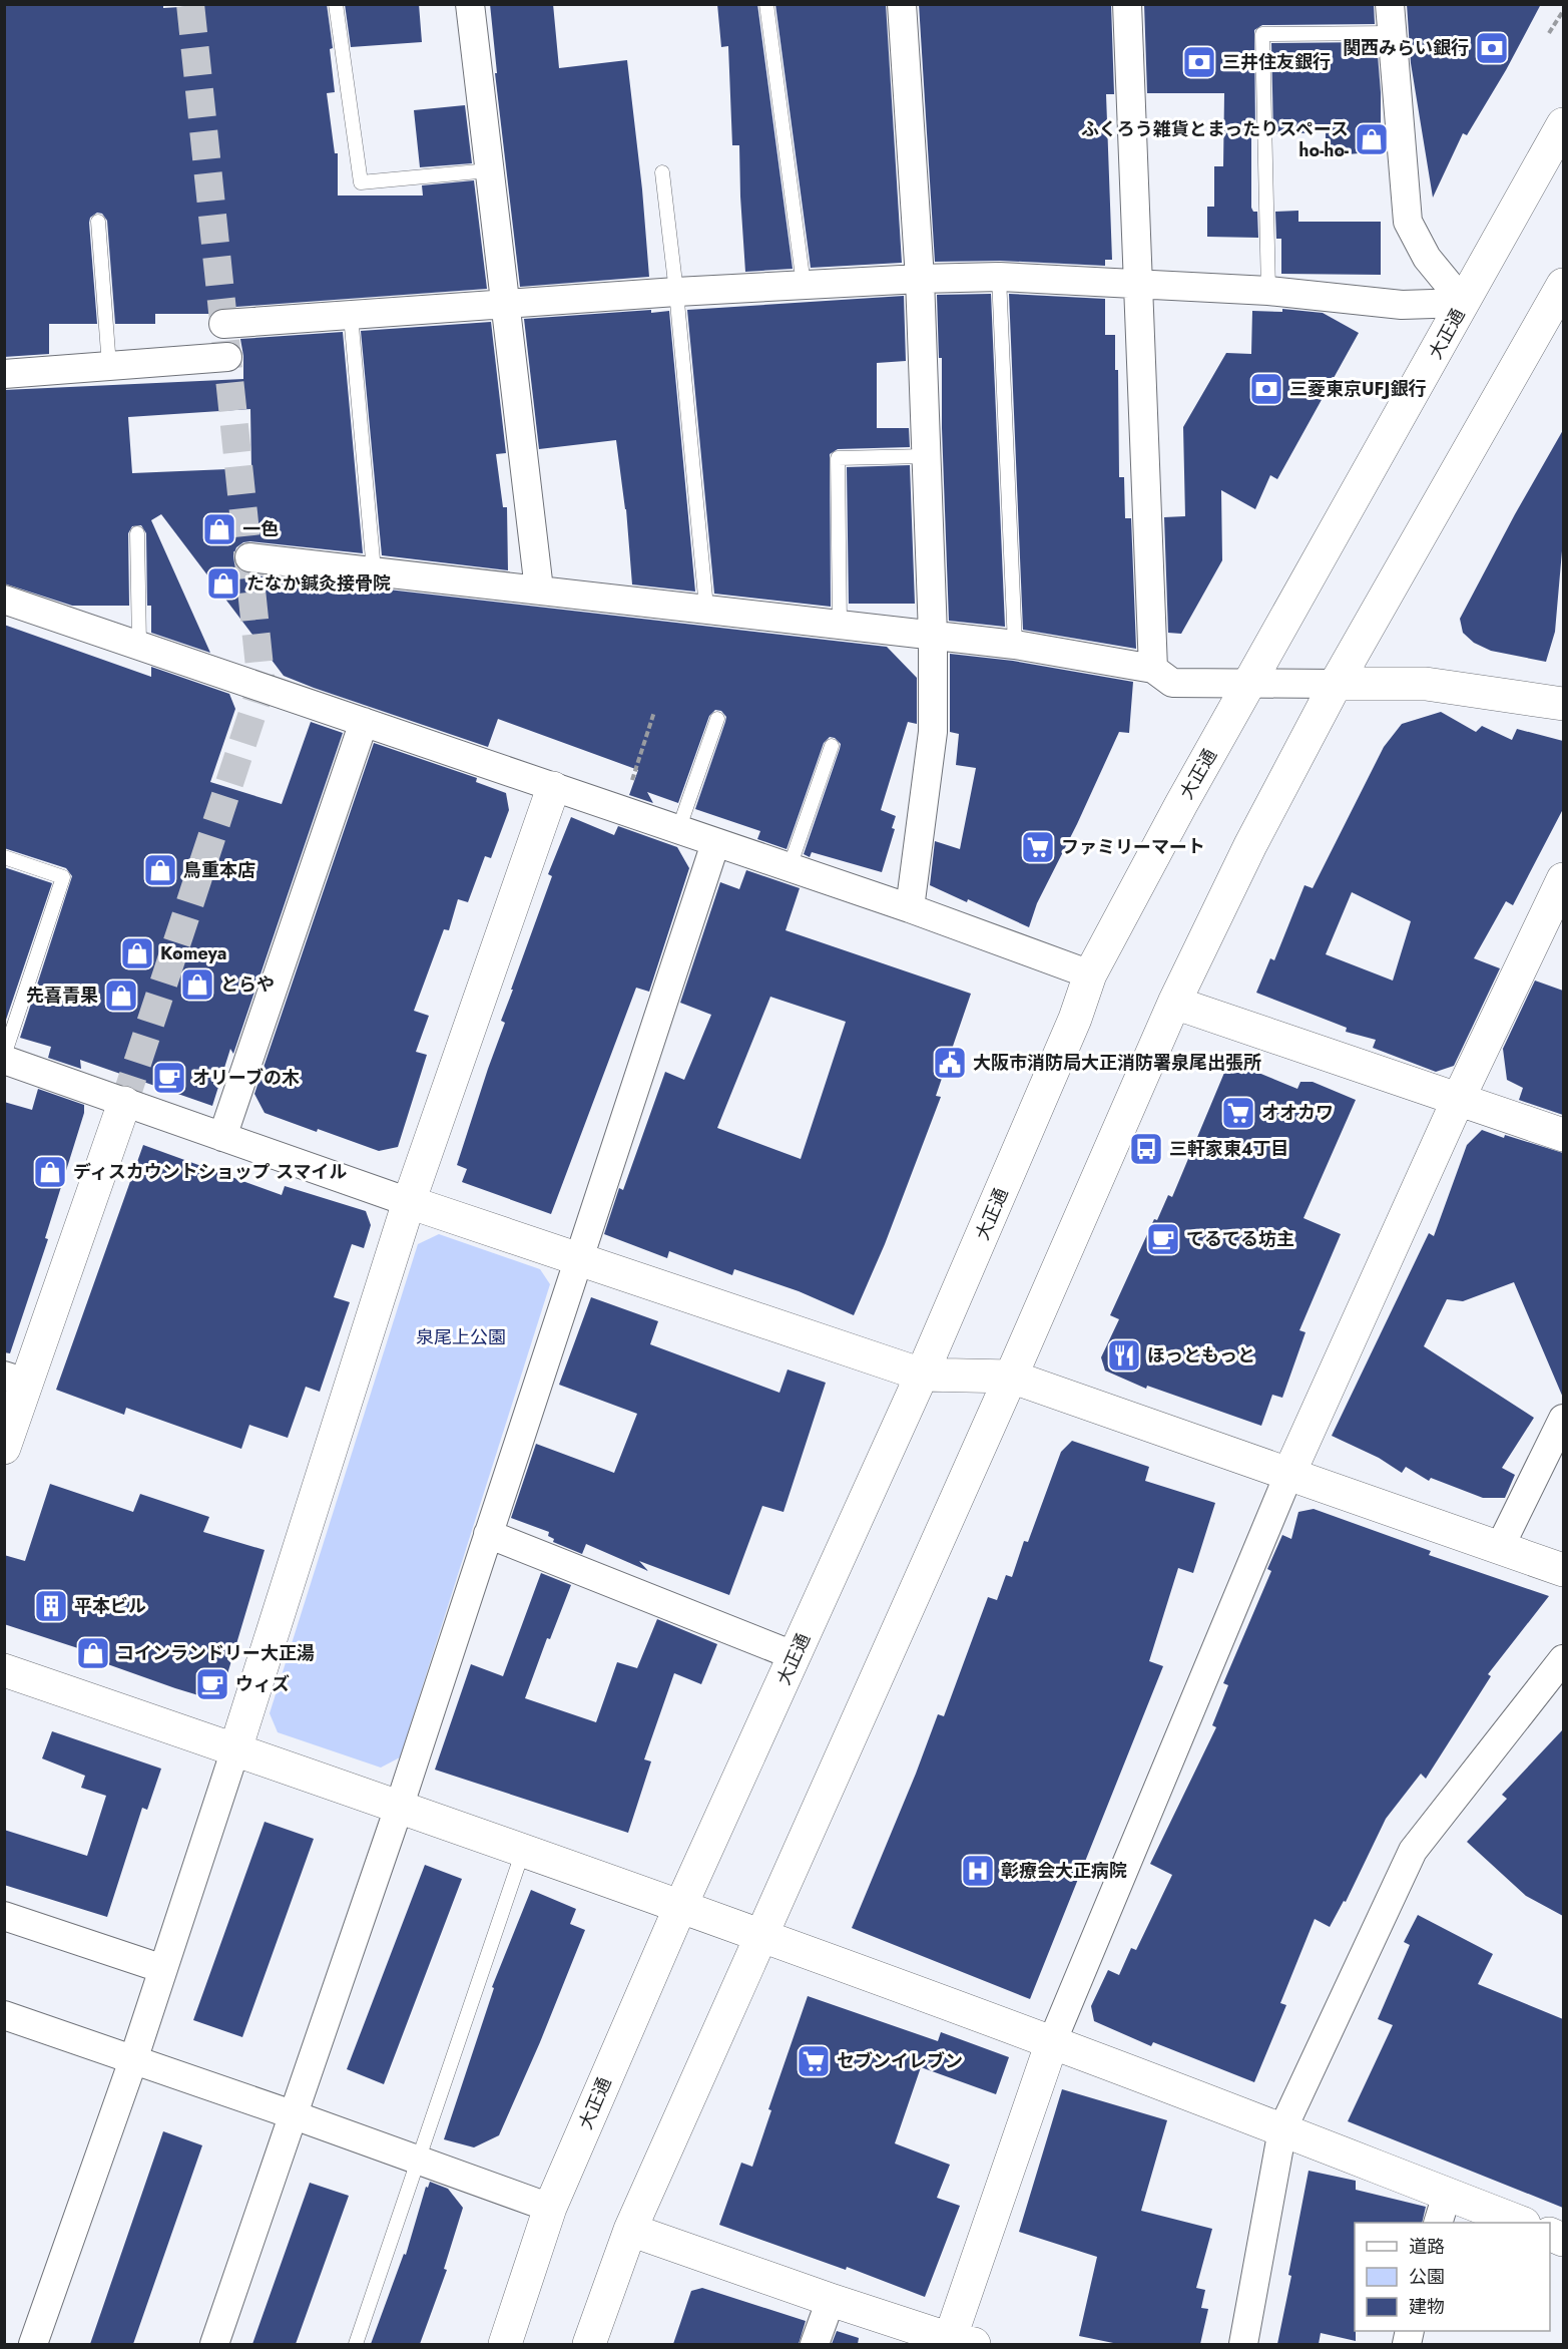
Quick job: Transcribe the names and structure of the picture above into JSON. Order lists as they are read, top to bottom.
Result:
{
  "streets": {
    "street": ["大正通"]
  },
  "parks": ["泉尾上公園"],
  "places": {
    "bank": ["関西みらい銀行", "三井住友銀行", "三菱東京UFJ銀行"],
    "shop": [
      "ふくろう雑貨とまったりスペース ho-ho-",
      "一色",
      "たなか鍼灸接骨院",
      "鳥重本店",
      "Komeya",
      "とらや",
      "先喜青果",
      "ディスカウントショップ スマイル",
      "コインランドリー大正湯"
    ],
    "supermarket": ["ファミリーマート", "オオカワ", "セブンイレブン"],
    "public building": ["大阪市消防局大正消防署泉尾出張所"],
    "cafe": ["オリーブの木", "てるてる坊主", "ウィズ"],
    "bus stop": ["三軒家東４丁目"],
    "restaurant": ["ほっともっと"],
    "building": ["平本ビル"],
    "hospital": ["彰療会大正病院"]
  },
  "legend": ["道路", "公園", "建物"]
}
